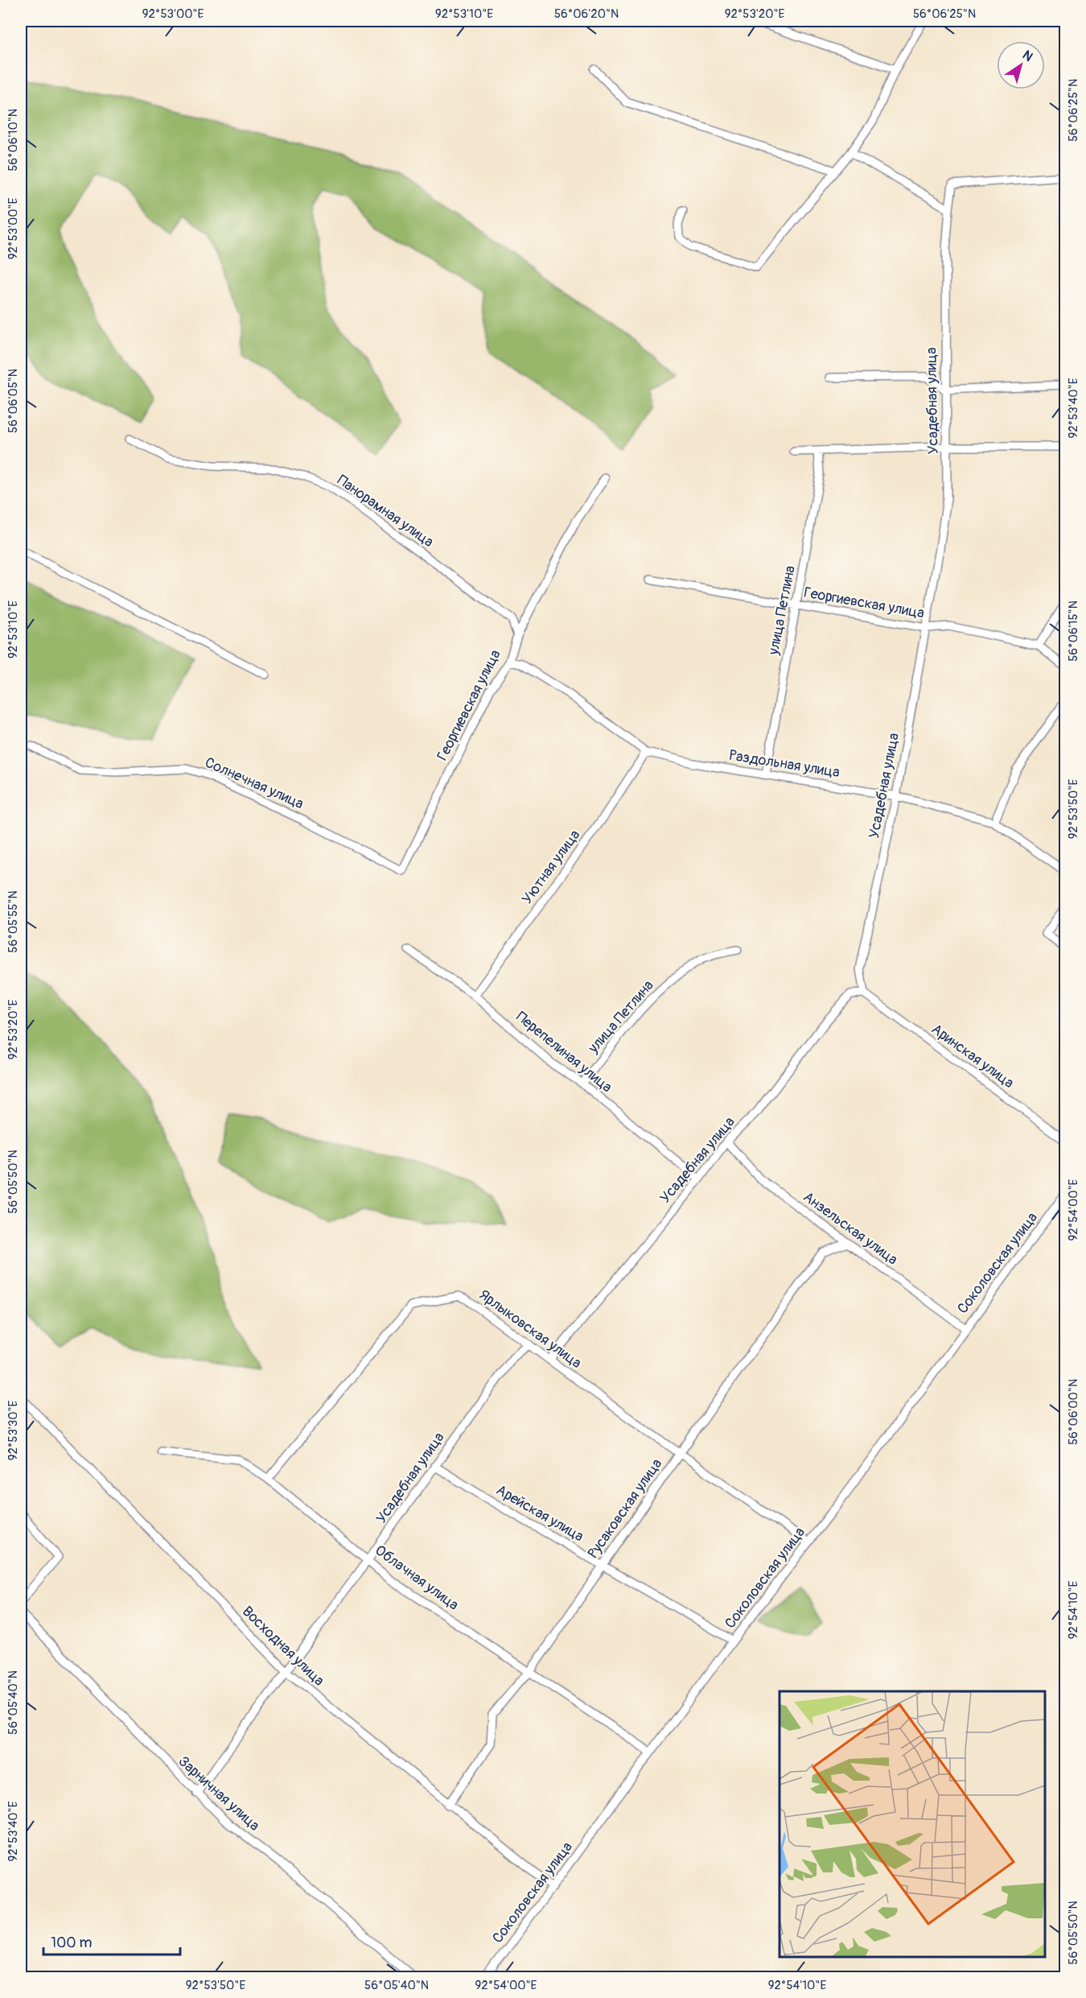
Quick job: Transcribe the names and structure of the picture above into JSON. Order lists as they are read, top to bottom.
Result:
{
  "streets": {
    "street": [
      "Усадебная улица",
      "Панорамная улица",
      "Георгиевская улица",
      "улица Петлина",
      "Раздольная улица",
      "Солнечная улица",
      "Уютная улица",
      "Перепелиная улица",
      "Аринская улица",
      "Анзельская улица",
      "Соколовская улица",
      "Ярлыковская улица",
      "Русаковская улица",
      "Арейская улица",
      "Облачная улица",
      "Восходная улица",
      "Зарничная улица"
    ]
  },
  "crossings": [
    ["Усадебная улица", "Георгиевская улица"],
    ["Усадебная улица", "Раздольная улица"],
    ["Усадебная улица", "Перепелиная улица"],
    ["Усадебная улица", "Аринская улица"],
    ["Усадебная улица", "Анзельская улица"],
    ["Усадебная улица", "Ярлыковская улица"],
    ["Усадебная улица", "Арейская улица"],
    ["Усадебная улица", "Облачная улица"],
    ["Усадебная улица", "Восходная улица"],
    ["Усадебная улица", "Зарничная улица"],
    ["Панорамная улица", "Георгиевская улица"],
    ["Георгиевская улица", "улица Петлина"],
    ["Георгиевская улица", "Раздольная улица"],
    ["Георгиевская улица", "Солнечная улица"],
    ["улица Петлина", "Раздольная улица"],
    ["улица Петлина", "Перепелиная улица"],
    ["Раздольная улица", "Уютная улица"],
    ["Уютная улица", "Перепелиная улица"],
    ["Анзельская улица", "Соколовская улица"],
    ["Анзельская улица", "Русаковская улица"],
    ["Соколовская улица", "Ярлыковская улица"],
    ["Соколовская улица", "Арейская улица"],
    ["Соколовская улица", "Облачная улица"],
    ["Соколовская улица", "Восходная улица"],
    ["Ярлыковская улица", "Русаковская улица"],
    ["Ярлыковская улица", "Облачная улица"],
    ["Русаковская улица", "Арейская улица"],
    ["Русаковская улица", "Облачная улица"],
    ["Русаковская улица", "Восходная улица"]
  ],
  "scale_bar": "100 m",
  "north": "top right",
  "coordinates": [
    "92°53'00\"E",
    "92°53'10\"E",
    "56°06'20\"N",
    "92°53'20\"E",
    "56°06'25\"N",
    "56°06'10\"N",
    "56°06'05\"N",
    "92°53'40\"E",
    "56°06'15\"N",
    "92°53'50\"E",
    "56°05'55\"N",
    "56°05'50\"N",
    "92°54'00\"E",
    "56°06'00\"N",
    "92°53'30\"E",
    "92°54'10\"E",
    "56°05'40\"N"
  ]
}
